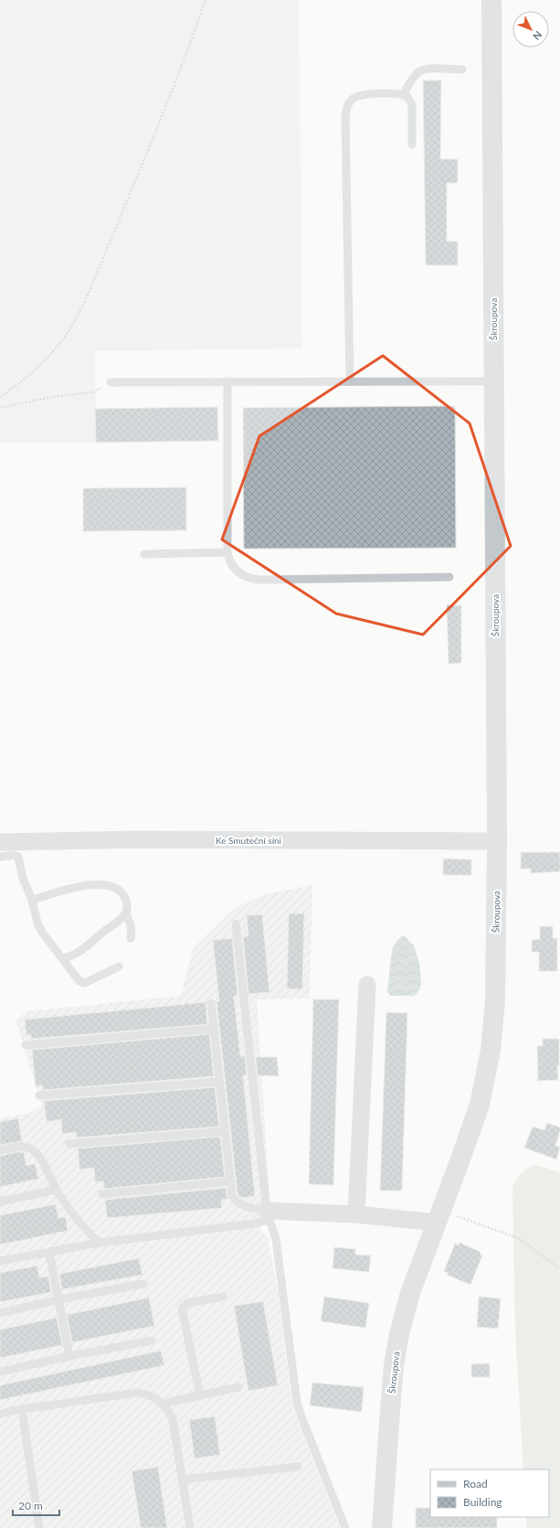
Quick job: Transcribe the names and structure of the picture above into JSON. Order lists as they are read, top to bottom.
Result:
{
  "streets": {
    "street": ["Škroupova", "Ke Smuteční síni"]
  },
  "crossings": [
    ["Škroupova", "Ke Smuteční síni"]
  ],
  "legend": ["Road", "Building"],
  "scale_bar": "20 m",
  "north": "bottom right"
}
